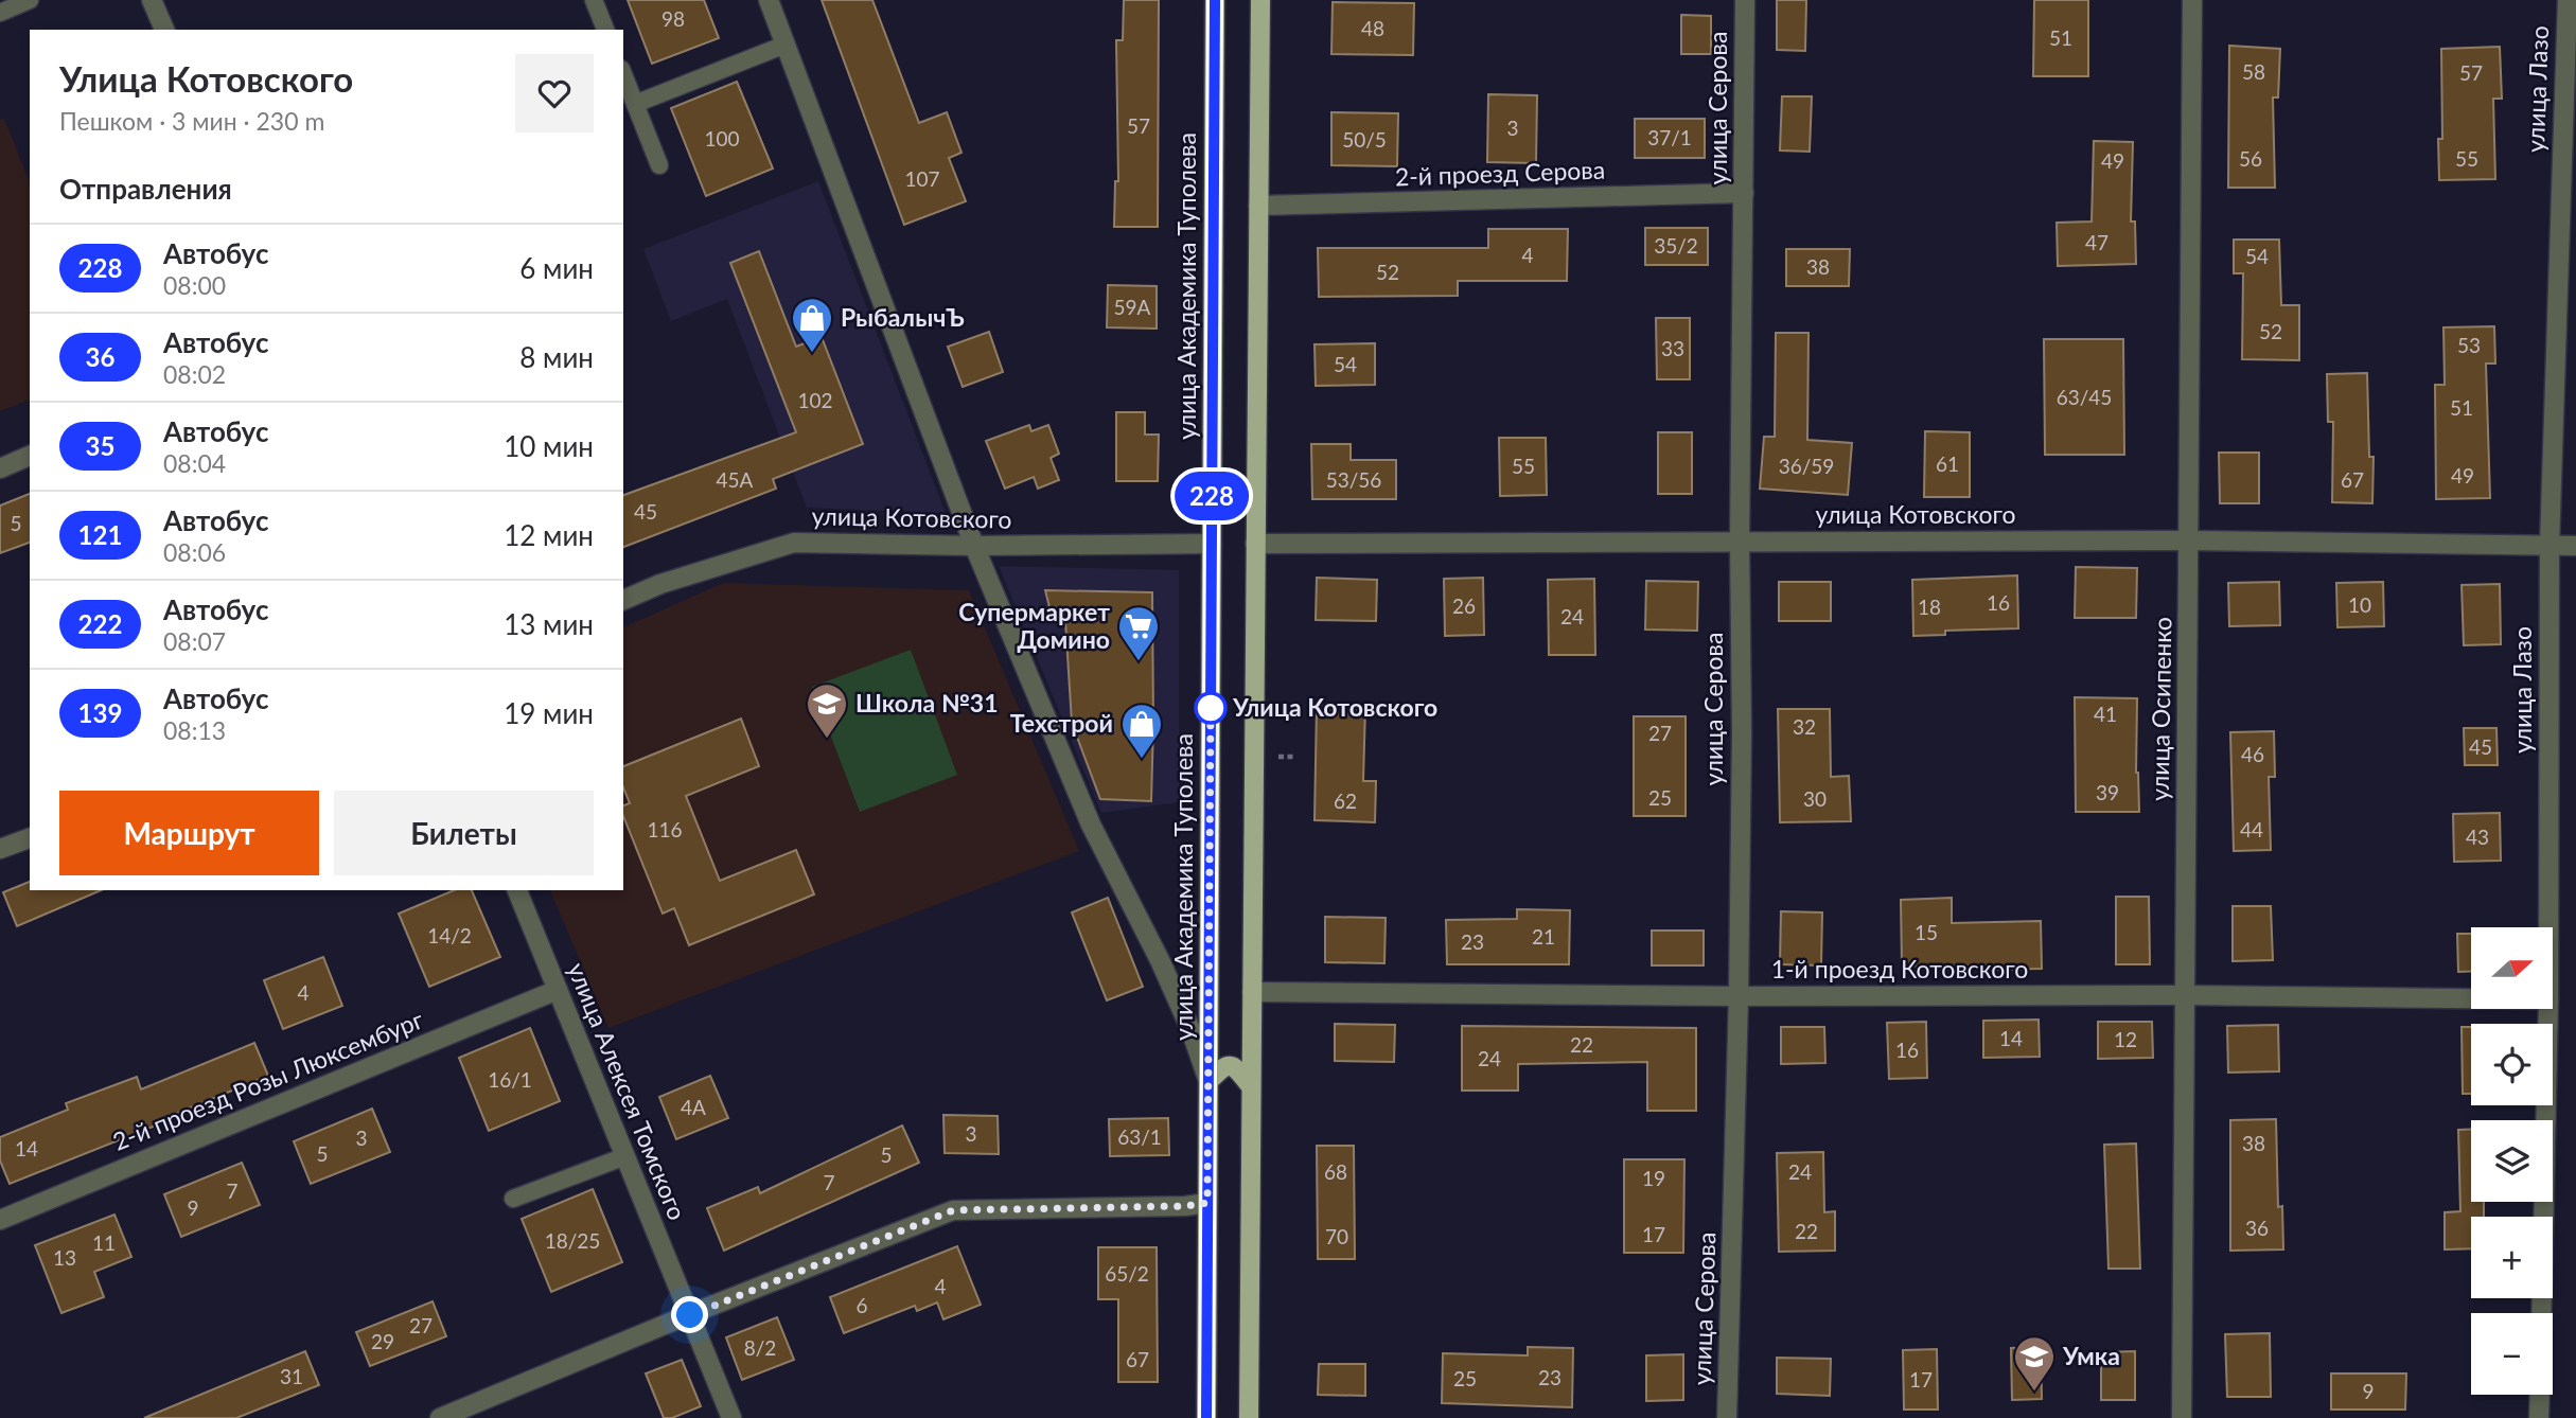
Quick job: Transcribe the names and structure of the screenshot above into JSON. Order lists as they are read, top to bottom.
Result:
{
  "streets": {
    "main road": ["улица Академика Туполева"],
    "street": [
      "улица Лазо",
      "улица Серова",
      "2-й проезд Серова",
      "улица Котовского",
      "улица Осипенко",
      "1-й проезд Котовского",
      "2-й проезд Розы Люксембург",
      "улица Алексея Томского"
    ]
  },
  "crossings": [
    ["улица Лазо", "улица Котовского"],
    ["улица Серова", "2-й проезд Серова"],
    ["улица Серова", "улица Котовского"],
    ["улица Серова", "1-й проезд Котовского"],
    ["улица Академика Туполева", "улица Котовского"],
    ["улица Котовского", "улица Осипенко"],
    ["улица Осипенко", "1-й проезд Котовского"],
    ["2-й проезд Розы Люксембург", "улица Алексея Томского"]
  ],
  "places": {
    "shop": ["РыбалычЪ", "Техстрой"],
    "supermarket": ["Супермаркет Домино"],
    "other": ["Улица Котовского"],
    "school or university": ["Школа №31", "Умка"]
  },
  "lines": ["bus line 228"],
  "house_numbers": [
    "98",
    "48",
    "51",
    "58",
    "57",
    "57",
    "3",
    "37/1",
    "100",
    "50/5",
    "56",
    "55",
    "49",
    "107",
    "47",
    "35/2",
    "4",
    "54",
    "38",
    "52",
    "59А",
    "52",
    "53",
    "33",
    "54",
    "63/45",
    "102",
    "51",
    "61",
    "55",
    "36/59",
    "49",
    "45А",
    "53/56",
    "67",
    "45",
    "5",
    "16",
    "10",
    "26",
    "18",
    "24",
    "41",
    "32",
    "27",
    "45",
    "46",
    "39",
    "25",
    "30",
    "62",
    "116",
    "44",
    "43",
    "15",
    "14/2",
    "21",
    "23",
    "4",
    "14",
    "12",
    "22",
    "16",
    "24",
    "16/1",
    "4А",
    "3",
    "63/1",
    "3",
    "38",
    "14",
    "5",
    "5",
    "68",
    "24",
    "19",
    "7",
    "7",
    "9",
    "36",
    "22",
    "17",
    "70",
    "18/25",
    "11",
    "13",
    "65/2",
    "4",
    "6",
    "27",
    "29",
    "8/2",
    "67",
    "31",
    "23",
    "25",
    "17",
    "9"
  ],
  "north": "right",
  "page": {
    "on_map": "228",
    "heading": [
      ["Улица Котовского", "Пешком · 3 мин · 230 m"],
      "Отправления"
    ],
    "list": [
      {
        "mark": "228",
        "name": "Автобус",
        "note": "08:00",
        "value": "6 мин"
      },
      {
        "mark": "36",
        "name": "Автобус",
        "note": "08:02",
        "value": "8 мин"
      },
      {
        "mark": "35",
        "name": "Автобус",
        "note": "08:04",
        "value": "10 мин"
      },
      {
        "mark": "121",
        "name": "Автобус",
        "note": "08:06",
        "value": "12 мин"
      },
      {
        "mark": "222",
        "name": "Автобус",
        "note": "08:07",
        "value": "13 мин"
      },
      {
        "mark": "139",
        "name": "Автобус",
        "note": "08:13",
        "value": "19 мин"
      }
    ],
    "buttons": ["Маршрут", "Билеты"],
    "map_buttons": ["+", "−"]
  }
}
